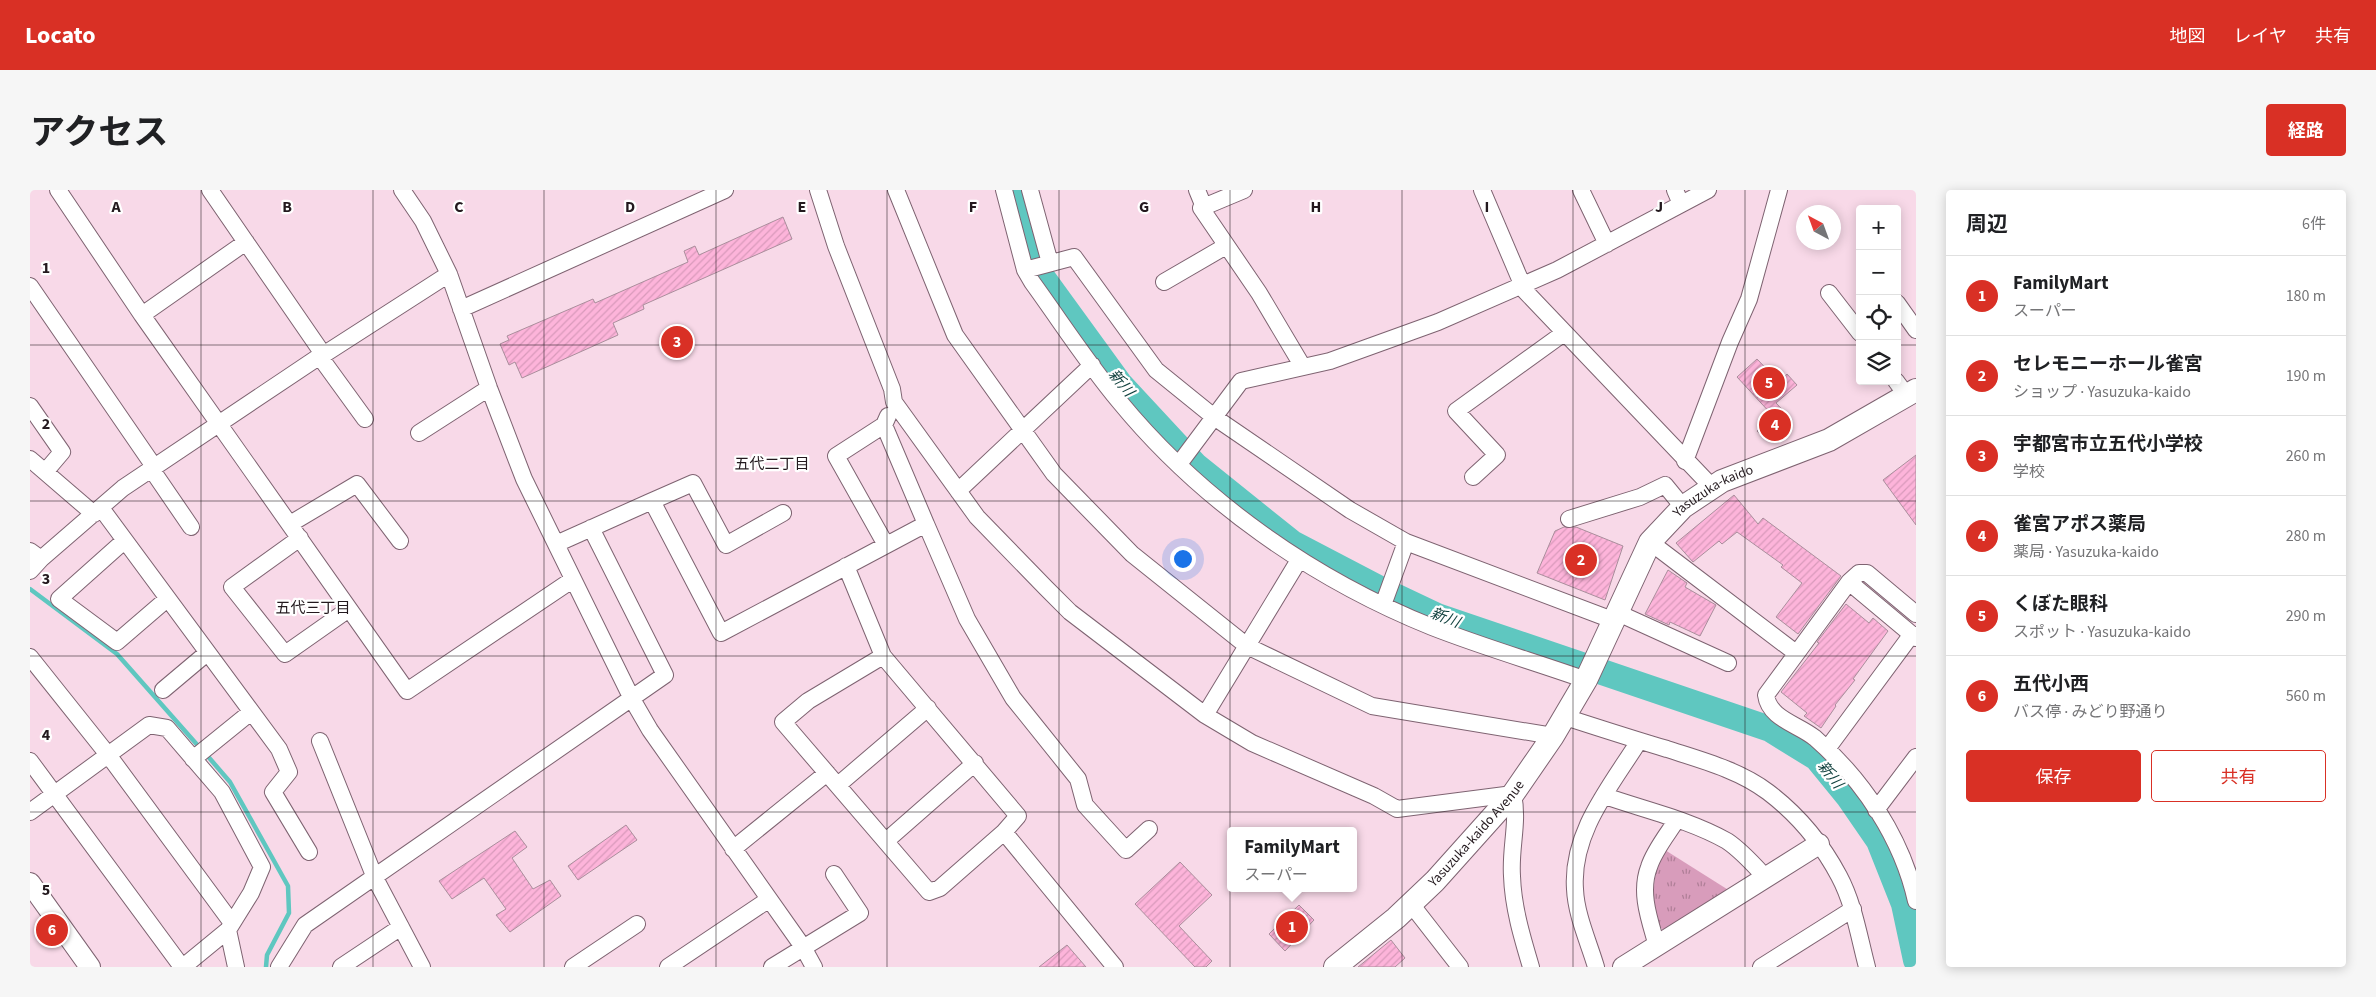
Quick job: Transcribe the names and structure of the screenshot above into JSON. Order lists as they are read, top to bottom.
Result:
{
  "streets": {
    "main road": ["Yasuzuka-kaido", "Yasuzuka-kaido Avenue"]
  },
  "crossings": [
    ["Yasuzuka-kaido", "Yasuzuka-kaido Avenue"]
  ],
  "districts": ["五代二丁目", "五代三丁目"],
  "water": ["新川"],
  "north": "top left",
  "page": {
    "header": "Locato",
    "nav": ["地図", "レイヤ", "共有"],
    "title": "アクセス",
    "buttons": [
      "経路",
      ["保存", "共有"]
    ],
    "heading": ["周辺", "6件"],
    "map_buttons": ["+", "−"],
    "list": [
      {
        "mark": "1",
        "name": "FamilyMart",
        "note": "スーパー",
        "value": "180 m"
      },
      {
        "mark": "2",
        "name": "セレモニーホール雀宮",
        "note": "ショップ · Yasuzuka-kaido",
        "value": "190 m"
      },
      {
        "mark": "3",
        "name": "宇都宮市立五代小学校",
        "note": "学校",
        "value": "260 m"
      },
      {
        "mark": "4",
        "name": "雀宮アポス薬局",
        "note": "薬局 · Yasuzuka-kaido",
        "value": "280 m"
      },
      {
        "mark": "5",
        "name": "くぼた眼科",
        "note": "スポット · Yasuzuka-kaido",
        "value": "290 m"
      },
      {
        "mark": "6",
        "name": "五代小西",
        "note": "バス停 · みどり野通り",
        "value": "560 m"
      }
    ],
    "pins": [
      "3",
      "5",
      "4",
      "2",
      "1",
      "6"
    ],
    "popup": ["FamilyMart", "スーパー"]
  },
  "grid": {
    "columns": [
      "A",
      "B",
      "C",
      "D",
      "E",
      "F",
      "G",
      "H",
      "I",
      "J"
    ],
    "rows": [
      "1",
      "2",
      "3",
      "4",
      "5"
    ]
  }
}
